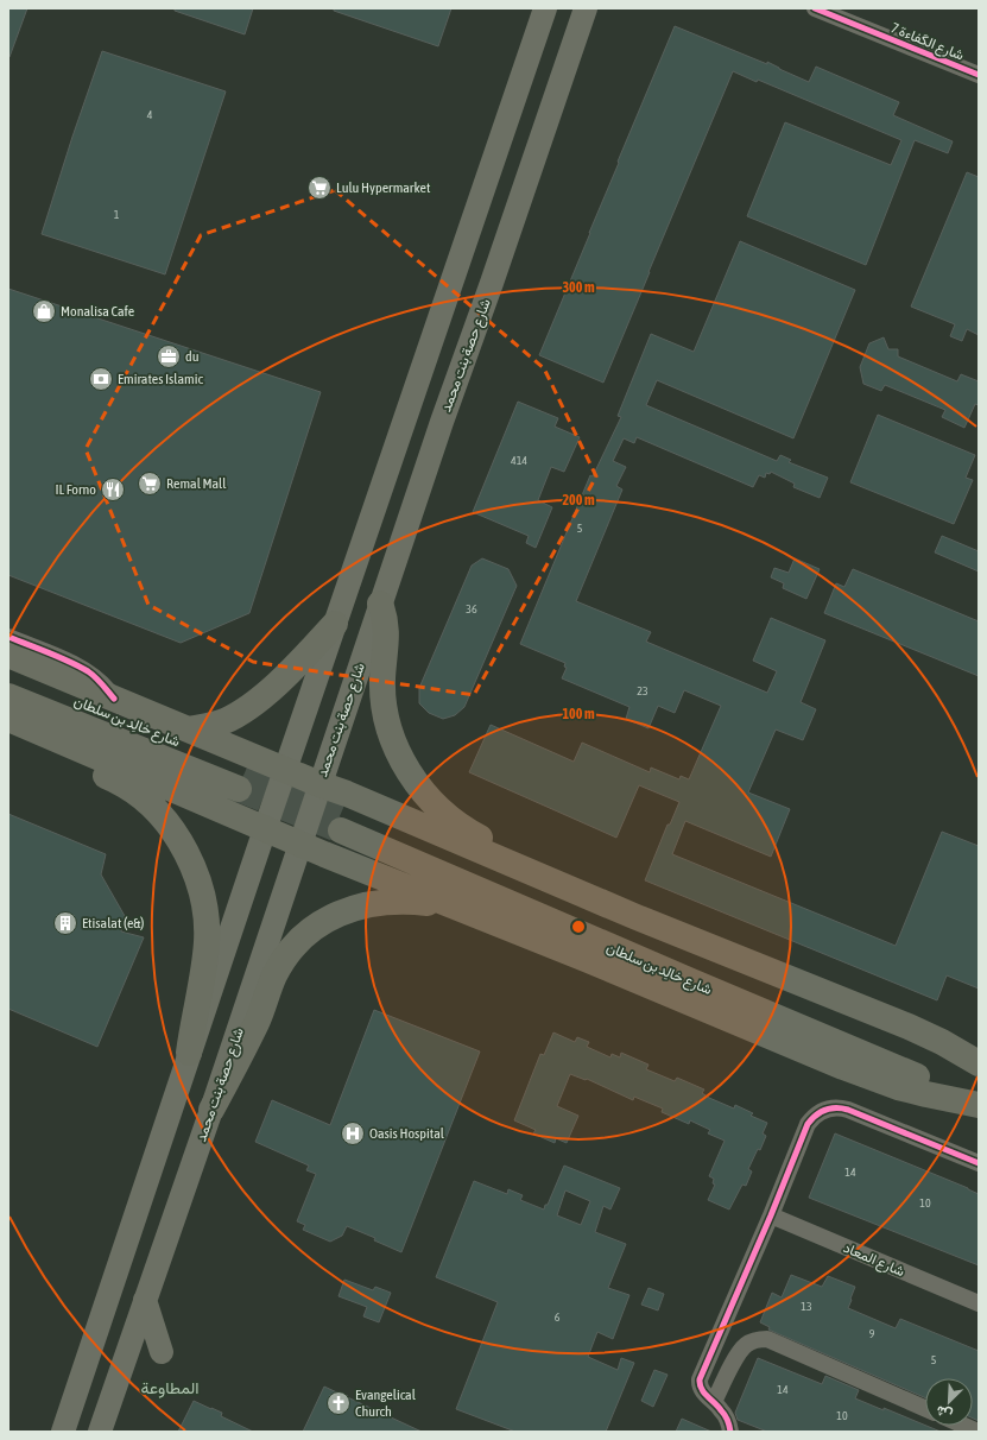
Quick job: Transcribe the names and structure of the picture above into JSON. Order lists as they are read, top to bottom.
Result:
{
  "streets": {
    "main road": ["شارع حصة بنت محمد", "شارع خالِد بن سلطان"],
    "street": ["شارع الكَفاءة 7", "شارع المعاد"]
  },
  "districts": ["المطاوعة"],
  "places": {
    "supermarket": ["Lulu Hypermarket", "Remal Mall"],
    "shop": ["Monalisa Cafe"],
    "office": ["du"],
    "bank": ["Emirates Islamic"],
    "restaurant": ["IL Forno"],
    "building": ["Etisalat (e&)"],
    "hospital": ["Oasis Hospital"],
    "church": ["Evangelical Church"]
  },
  "house_numbers": [
    "4",
    "1",
    "414",
    "5",
    "36",
    "23",
    "14",
    "10",
    "13",
    "6",
    "9",
    "5",
    "14",
    "10"
  ],
  "north": "bottom left",
  "rings": ["300 m", "200 m", "100 m"]
}
